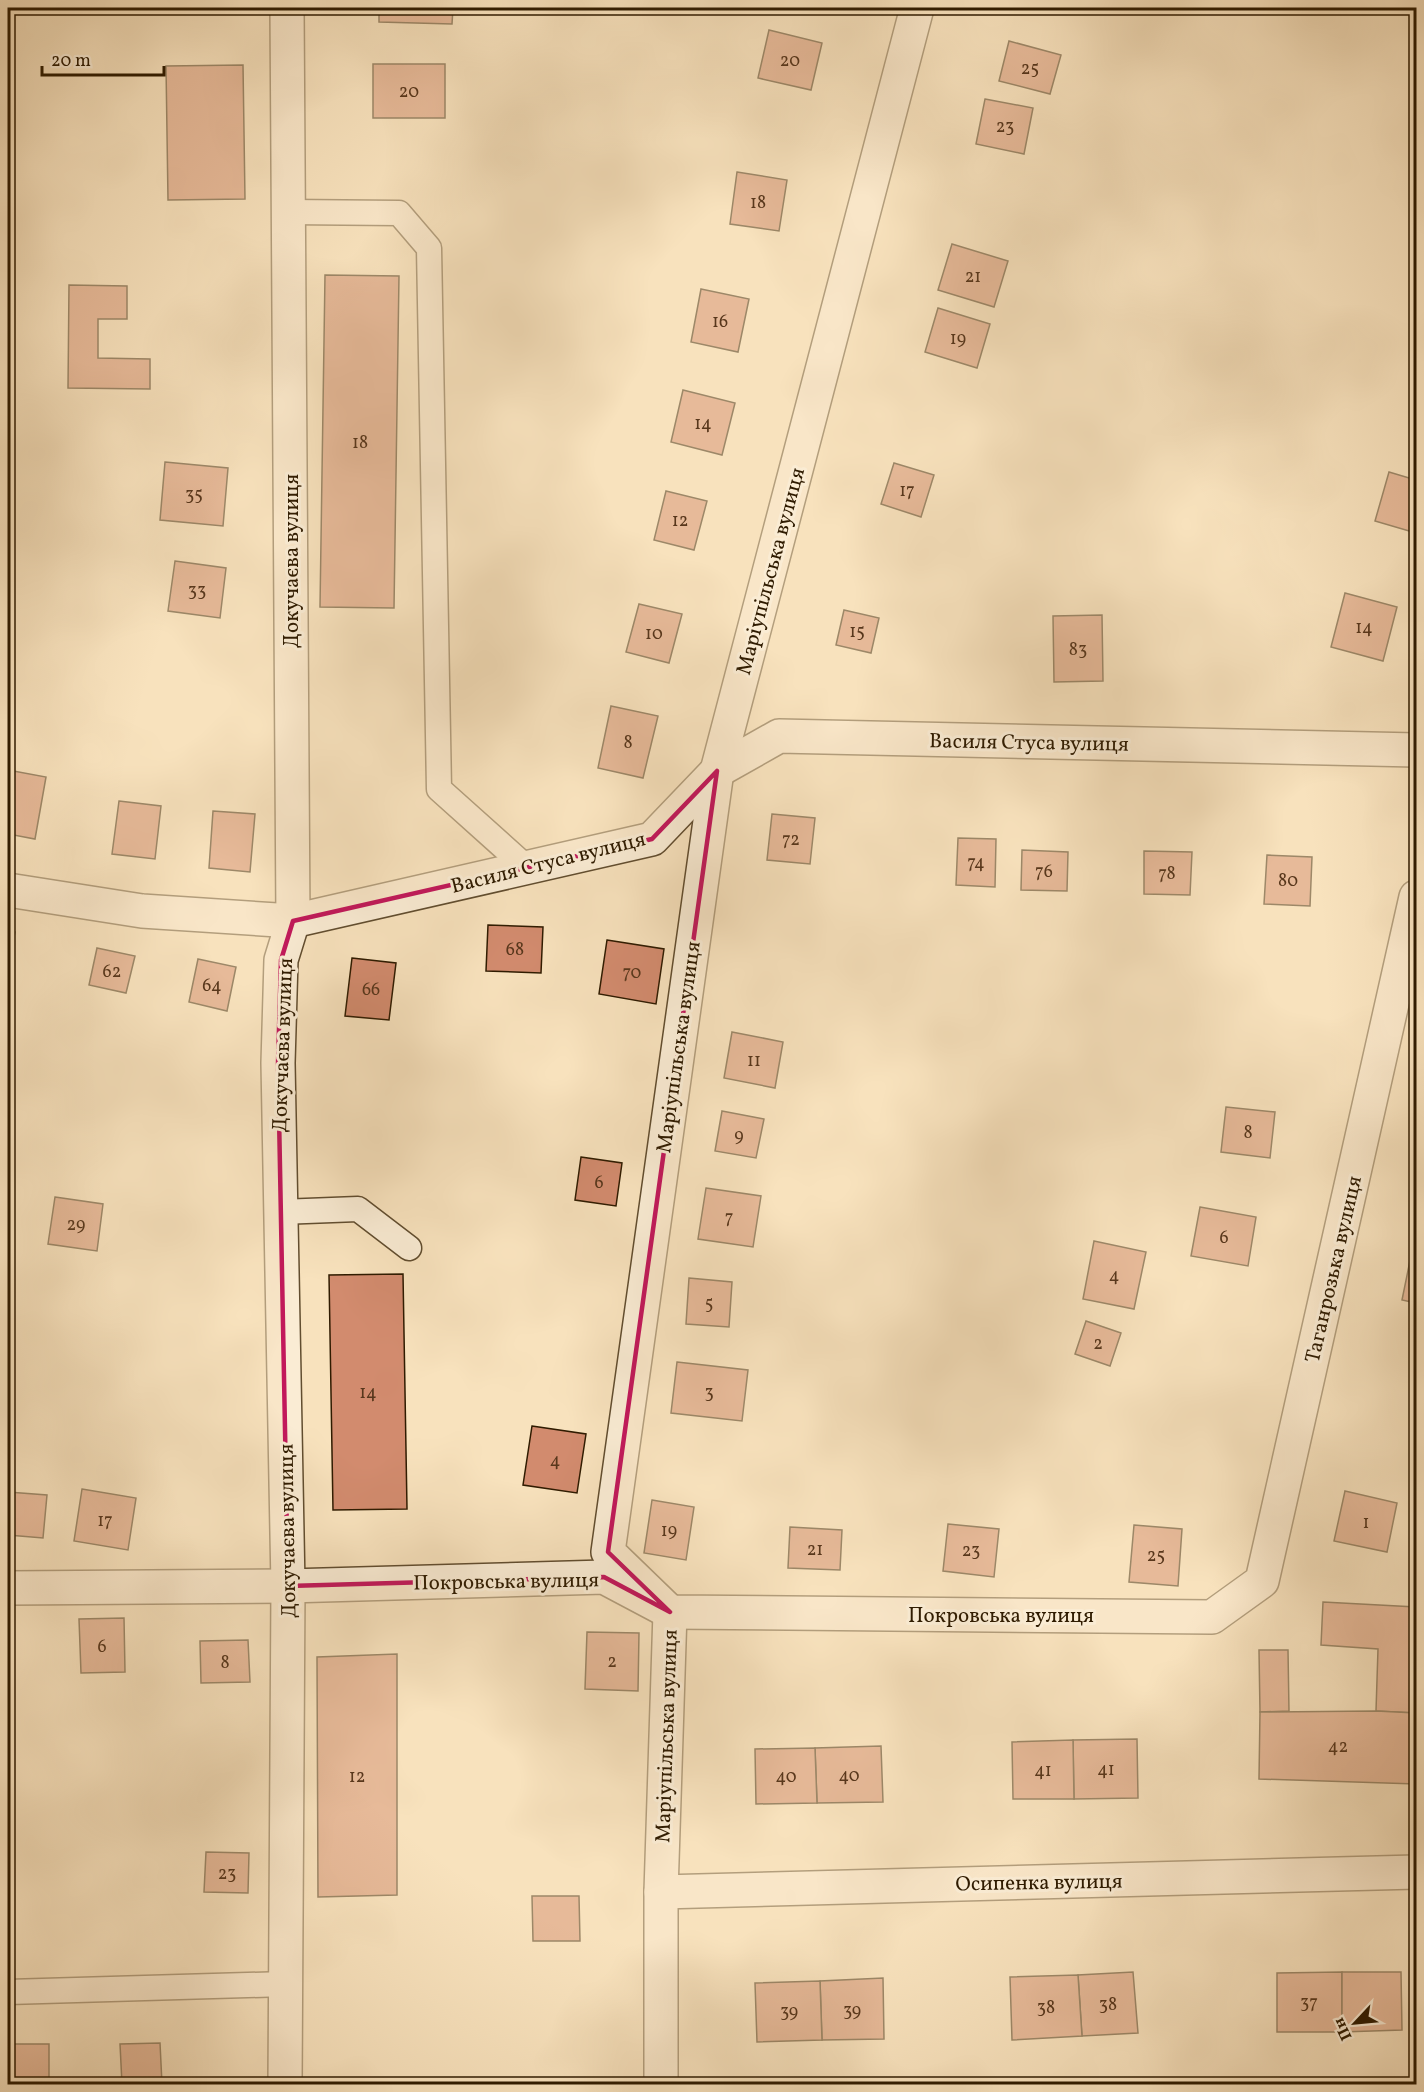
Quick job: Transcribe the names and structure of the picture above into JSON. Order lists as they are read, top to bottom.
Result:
{
  "streets": {
    "street": [
      "Докучаєва вулиця",
      "Маріупільська вулиця",
      "Василя Стуса вулиця",
      "Таганрозька вулиця",
      "Покровська вулиця",
      "Осипенка вулиця"
    ]
  },
  "crossings": [
    ["Докучаєва вулиця", "Василя Стуса вулиця"],
    ["Докучаєва вулиця", "Покровська вулиця"],
    ["Маріупільська вулиця", "Василя Стуса вулиця"],
    ["Маріупільська вулиця", "Покровська вулиця"],
    ["Маріупільська вулиця", "Осипенка вулиця"],
    ["Таганрозька вулиця", "Покровська вулиця"]
  ],
  "house_numbers": [
    "20",
    "25",
    "20",
    "23",
    "18",
    "21",
    "16",
    "19",
    "14",
    "18",
    "17",
    "35",
    "12",
    "33",
    "14",
    "15",
    "10",
    "83",
    "8",
    "72",
    "74",
    "76",
    "78",
    "80",
    "68",
    "62",
    "70",
    "64",
    "66",
    "11",
    "8",
    "9",
    "6",
    "7",
    "29",
    "6",
    "4",
    "5",
    "2",
    "14",
    "3",
    "4",
    "17",
    "1",
    "19",
    "21",
    "23",
    "25",
    "6",
    "2",
    "8",
    "42",
    "41",
    "41",
    "40",
    "12",
    "40",
    "23",
    "37",
    "38",
    "38",
    "39",
    "39"
  ],
  "scale_bar": "20 m",
  "north": "bottom left"
}
